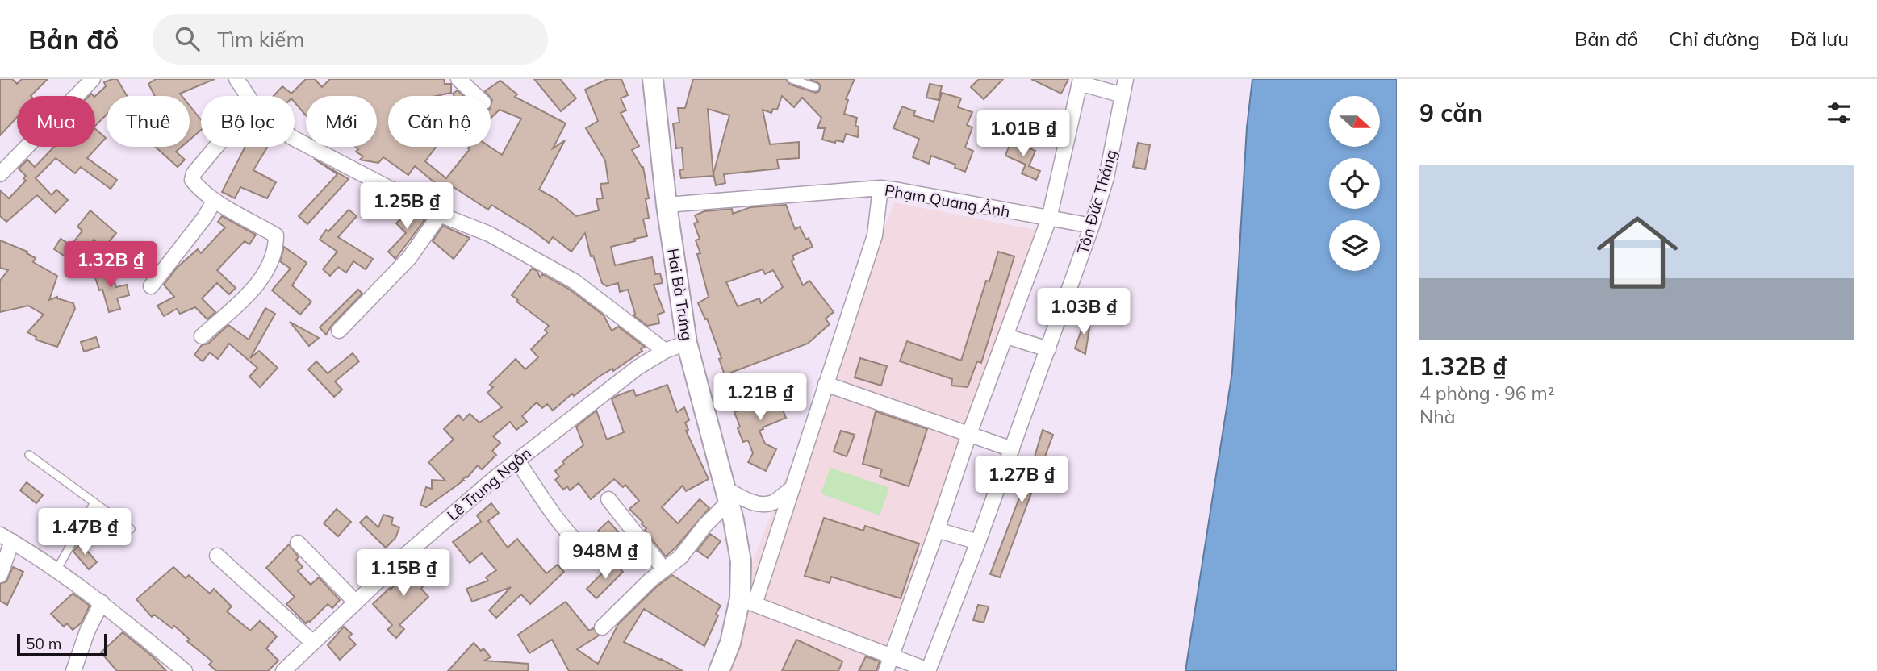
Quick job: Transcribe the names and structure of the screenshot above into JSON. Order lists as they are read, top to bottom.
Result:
{
  "streets": {
    "main road": ["Hai Bà Trưng"],
    "street": ["Phạm Quang Ảnh", "Tôn Đức Thắng", "Lê Trung Ngôn"]
  },
  "crossings": [
    ["Phạm Quang Ảnh", "Tôn Đức Thắng"],
    ["Phạm Quang Ảnh", "Hai Bà Trưng"],
    ["Hai Bà Trưng", "Lê Trung Ngôn"]
  ],
  "scale_bar": "50 m",
  "north": "right",
  "page": {
    "header": "Bản đồ",
    "search": "Tìm kiếm",
    "nav": ["Bản đồ", "Chỉ đường", "Đã lưu"],
    "heading": "9 căn",
    "chip": [
      "Mua",
      "Thuê",
      "Bộ lọc",
      "Mới",
      "Căn hộ"
    ],
    "price": [
      "1.01B ₫",
      "1.25B ₫",
      "1.32B ₫",
      "1.03B ₫",
      "1.21B ₫",
      "1.27B ₫",
      "1.47B ₫",
      "948M ₫",
      "1.15B ₫"
    ],
    "list": [
      {
        "name": "1.32B ₫",
        "note": "4 phòng · 96 m² · Nhà"
      }
    ],
    "scale": "50 m"
  }
}
